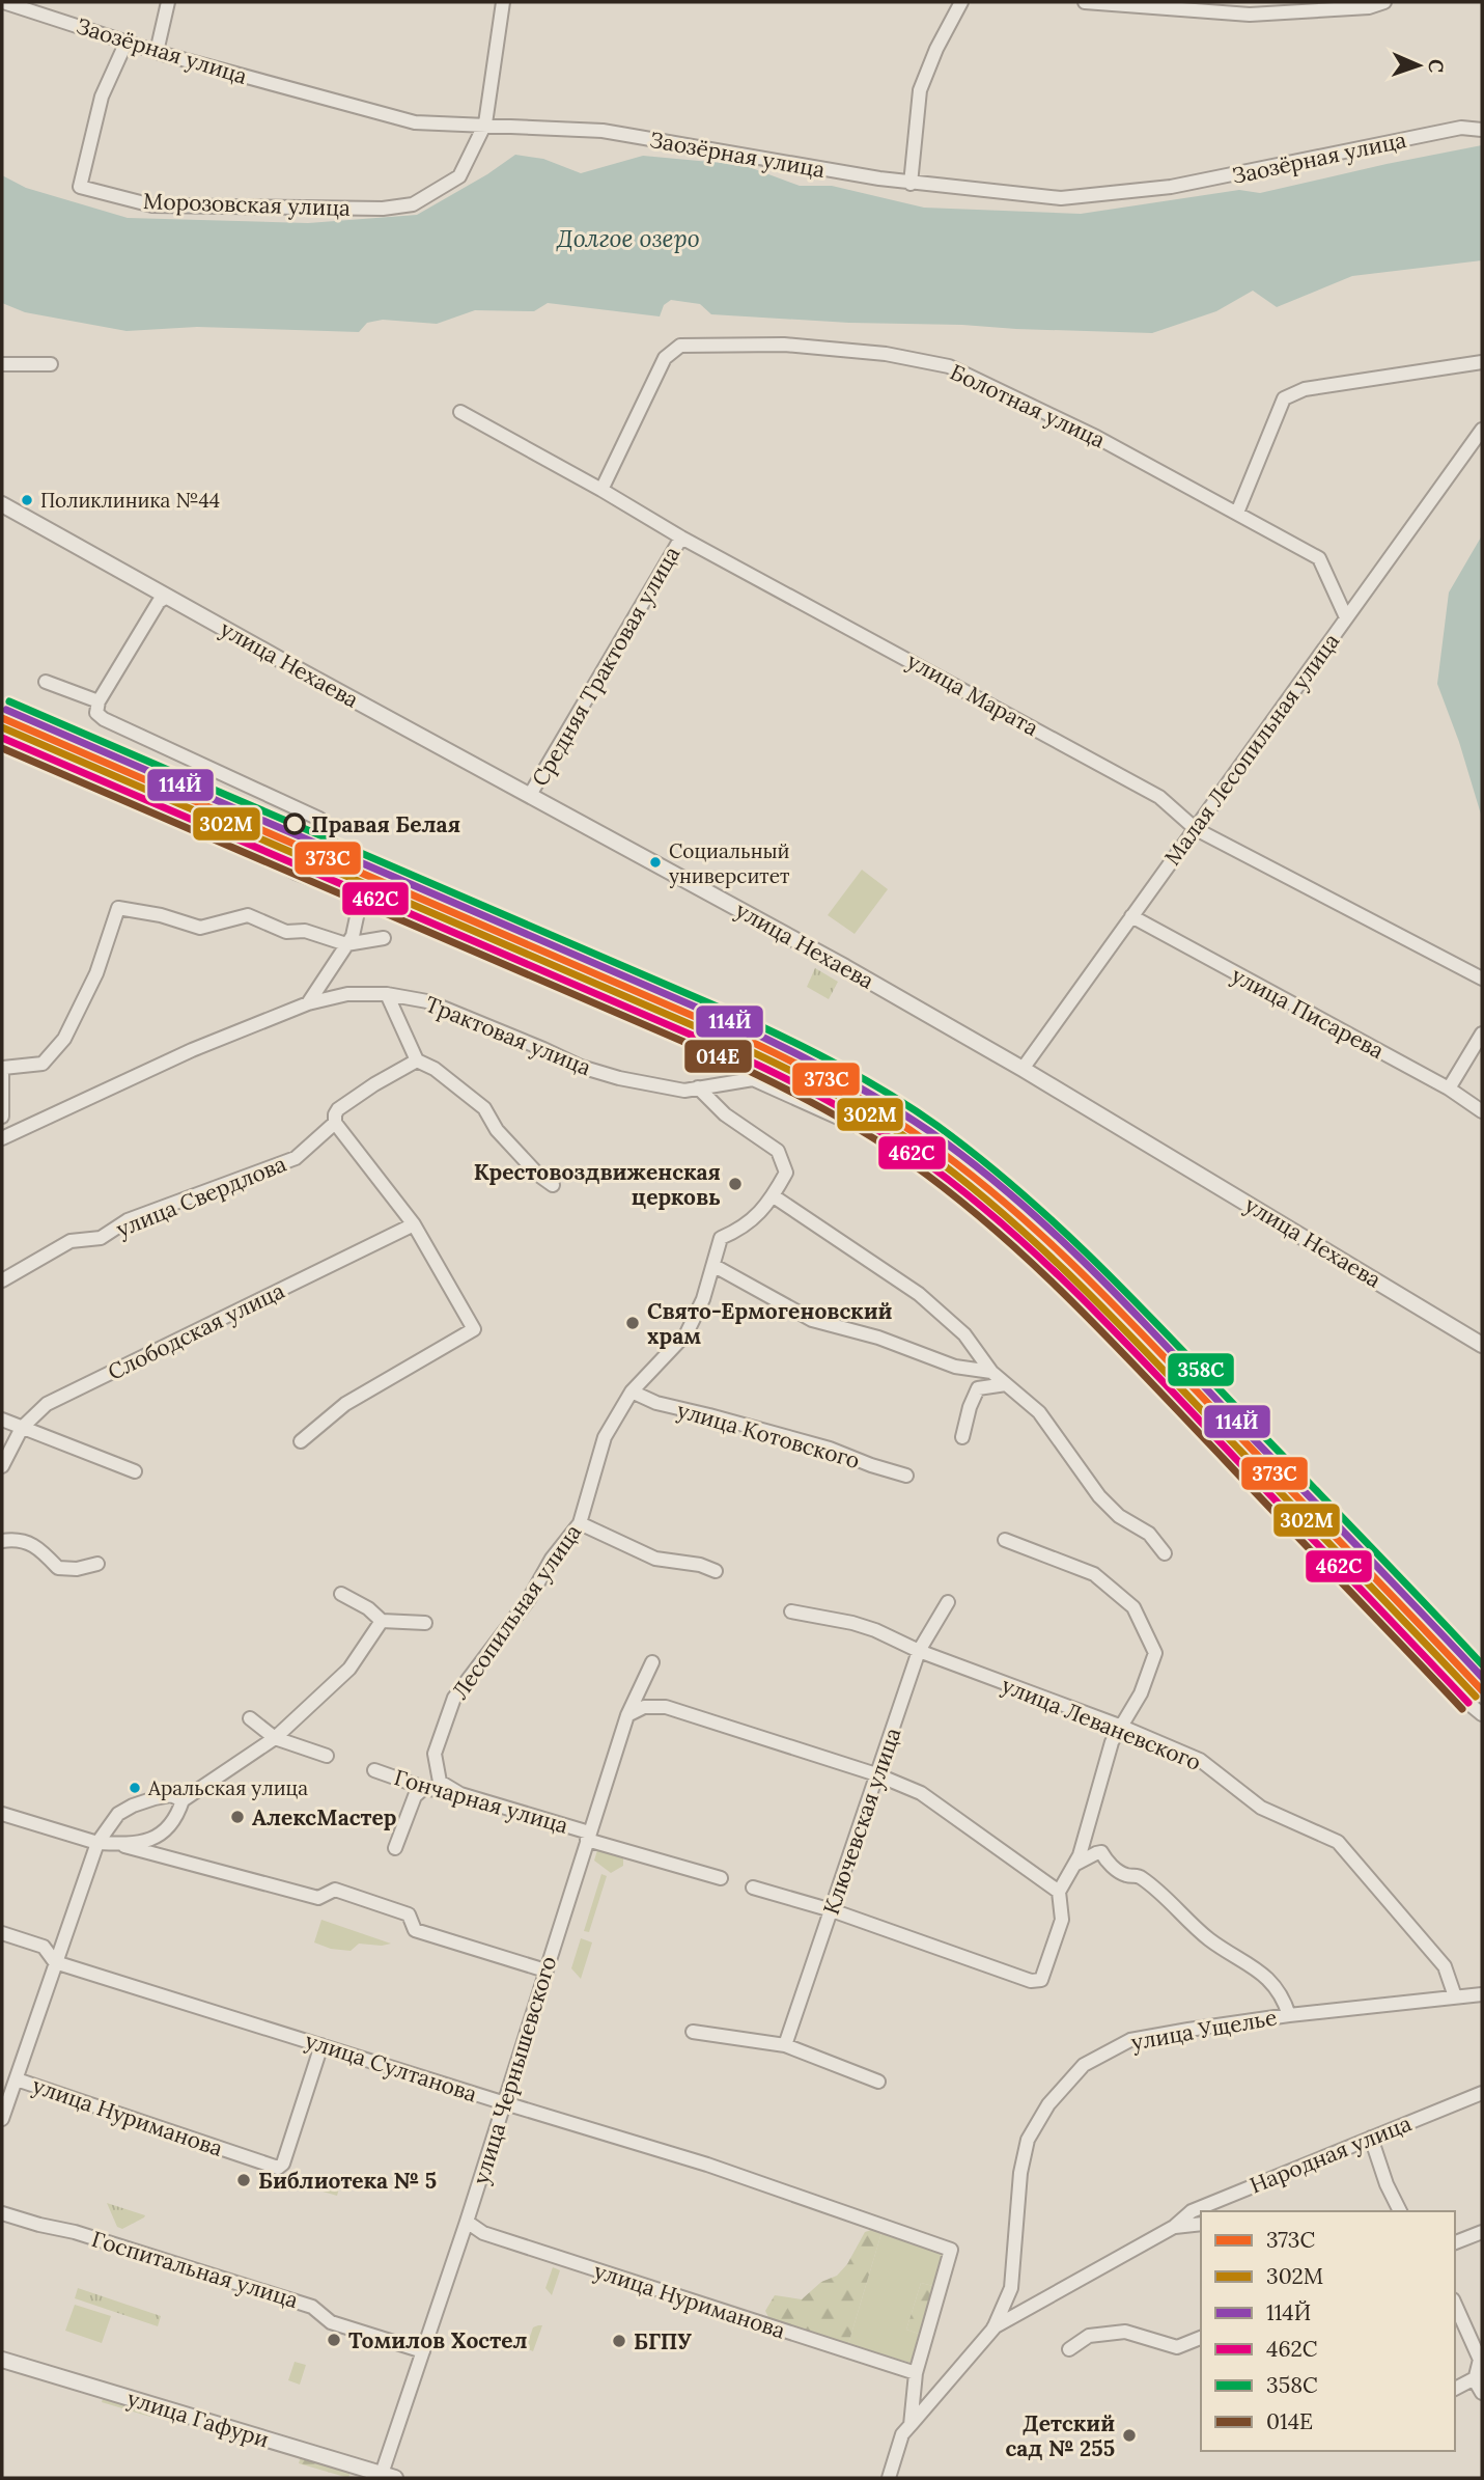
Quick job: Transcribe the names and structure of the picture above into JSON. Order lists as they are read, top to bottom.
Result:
{
  "streets": {
    "street": [
      "Заозёрная улица",
      "Морозовская улица",
      "Болотная улица",
      "улица Нехаева",
      "Средняя Трактовая улица",
      "улица Марата",
      "Малая Лесопильная улица",
      "улица Писарева",
      "Трактовая улица",
      "улица Свердлова",
      "Слободская улица",
      "улица Котовского",
      "Лесопильная улица",
      "улица Леваневского",
      "Гончарная улица",
      "Ключевская улица",
      "улица Ущелье",
      "улица Султанова",
      "улица Чернышевского",
      "улица Нуриманова",
      "Народная улица",
      "Госпитальная улица",
      "улица Гафури"
    ]
  },
  "crossings": [
    ["Заозёрная улица", "Морозовская улица"],
    ["Болотная улица", "улица Марата"],
    ["Болотная улица", "Малая Лесопильная улица"],
    ["улица Нехаева", "Средняя Трактовая улица"],
    ["улица Нехаева", "Малая Лесопильная улица"],
    ["Средняя Трактовая улица", "улица Марата"],
    ["улица Марата", "Малая Лесопильная улица"],
    ["Малая Лесопильная улица", "улица Писарева"],
    ["Трактовая улица", "Лесопильная улица"],
    ["улица Котовского", "Лесопильная улица"],
    ["Лесопильная улица", "Гончарная улица"],
    ["улица Леваневского", "Ключевская улица"],
    ["улица Леваневского", "улица Ущелье"],
    ["Гончарная улица", "улица Чернышевского"],
    ["улица Ущелье", "Народная улица"],
    ["улица Султанова", "улица Чернышевского"],
    ["улица Султанова", "улица Нуриманова"],
    ["улица Чернышевского", "улица Нуриманова"],
    ["улица Чернышевского", "Госпитальная улица"],
    ["улица Чернышевского", "улица Гафури"]
  ],
  "water": ["Долгое озеро"],
  "places": [
    "Поликлиника №44",
    "Правая Белая",
    "Социальный университет",
    "Крестовоздвиженская церковь",
    "Свято-Ермогеновский храм",
    "Аральская улица",
    "АлексМастер",
    "Библиотека № 5",
    "Томилов Хостел",
    "БГПУ",
    "Детский сад № 255"
  ],
  "lines": [
    "transit line 358С",
    "transit line 114Й",
    "transit line 373C",
    "transit line 302М",
    "transit line 462С",
    "transit line 014Е"
  ],
  "legend": [
    "373C",
    "302М",
    "114Й",
    "462С",
    "358С",
    "014Е"
  ],
  "north": "right"
}
